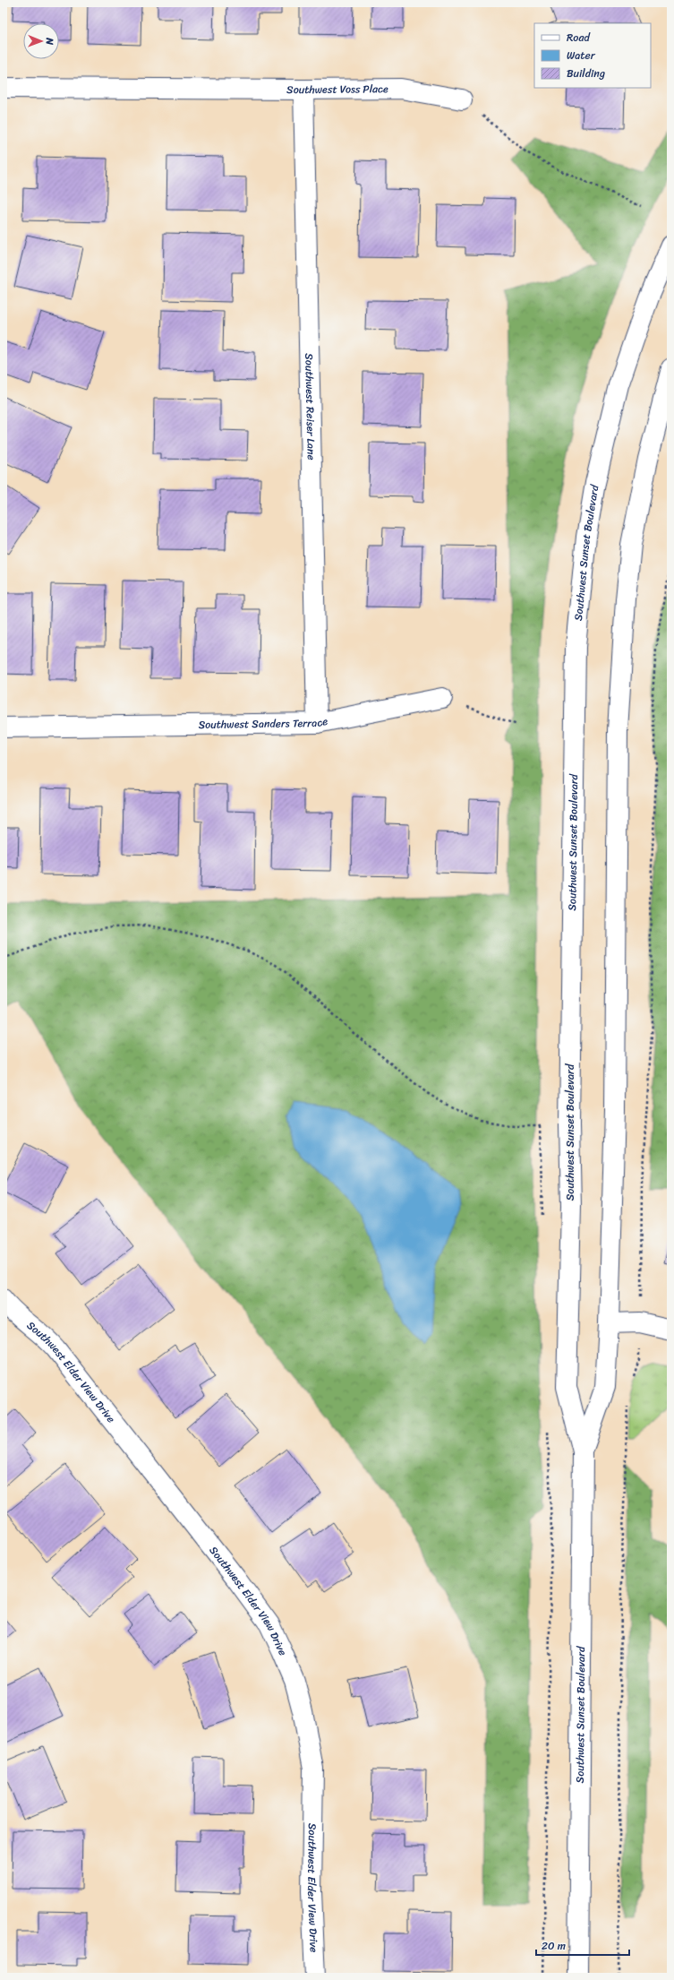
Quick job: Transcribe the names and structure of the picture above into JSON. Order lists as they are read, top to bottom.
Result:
{
  "streets": {
    "main road": [
      "Southwest Voss Place",
      "Southwest Reiser Lane",
      "Southwest Sunset Boulevard",
      "Southwest Sanders Terrace",
      "Southwest Elder View Drive"
    ]
  },
  "crossings": [
    ["Southwest Voss Place", "Southwest Reiser Lane"],
    ["Southwest Reiser Lane", "Southwest Sanders Terrace"]
  ],
  "legend": ["Road", "Water", "Building"],
  "scale_bar": "20 m",
  "north": "right"
}
